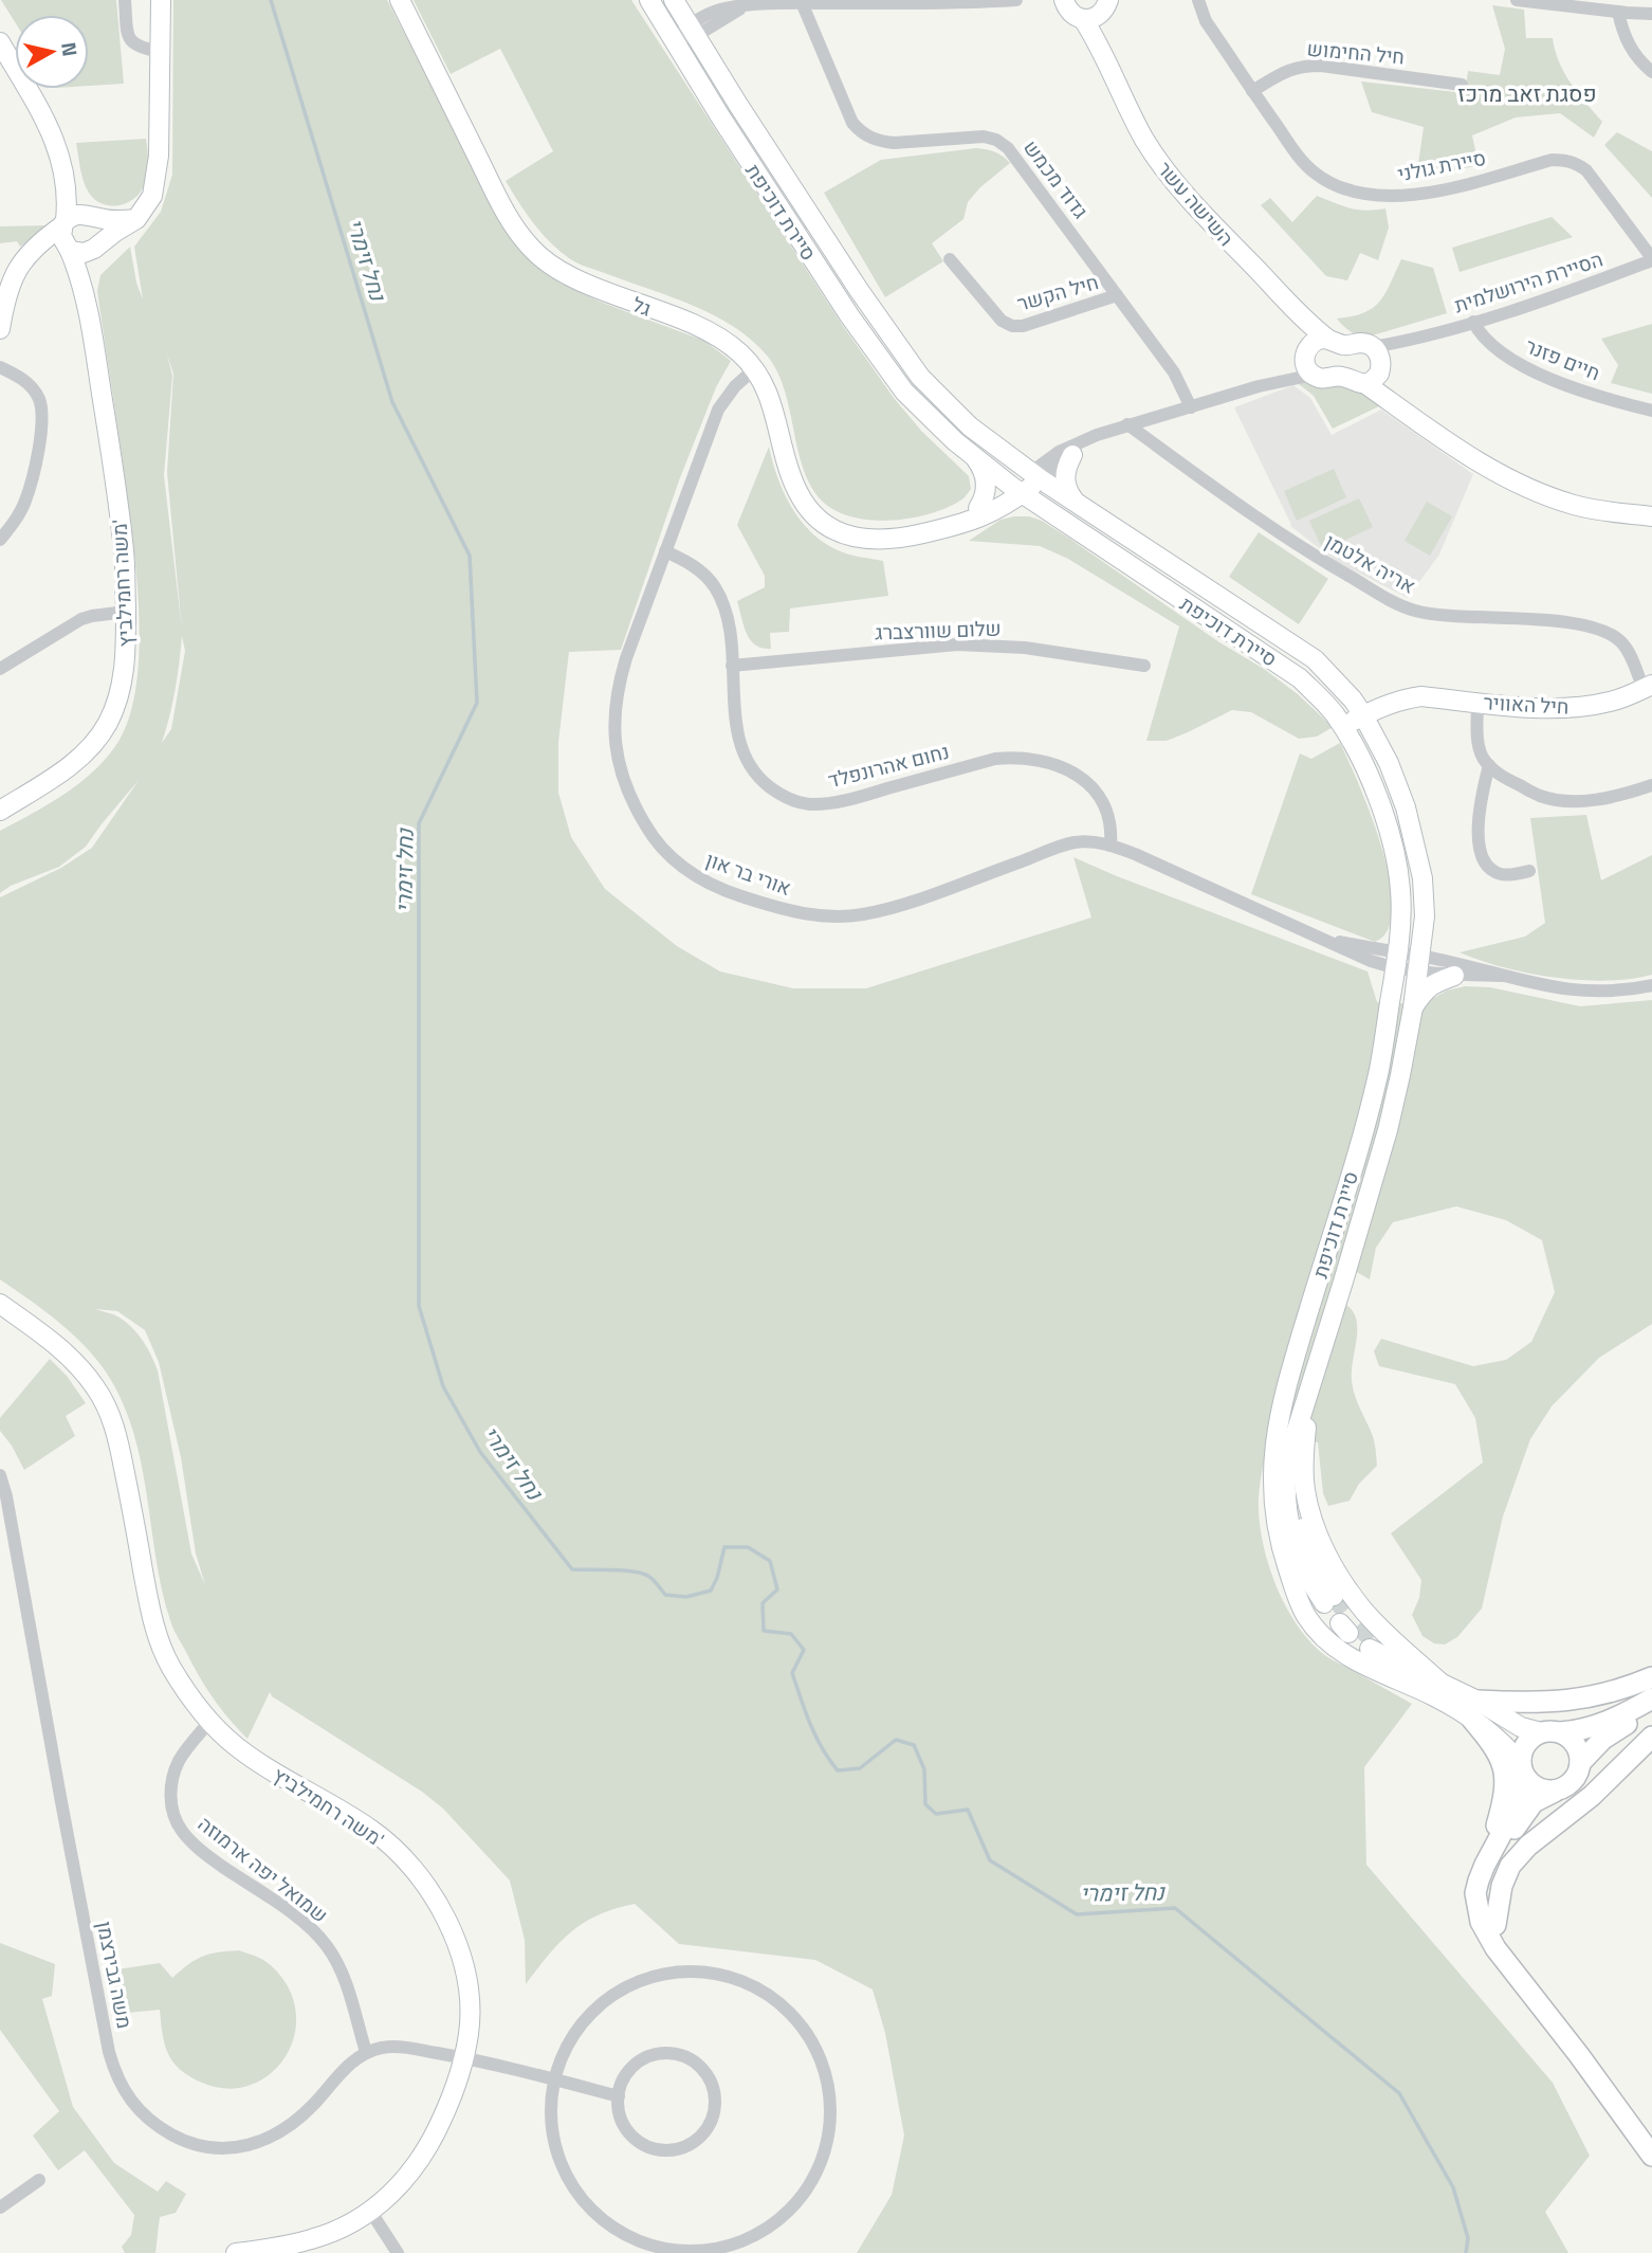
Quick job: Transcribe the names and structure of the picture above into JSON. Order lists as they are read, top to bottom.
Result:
{
  "streets": {
    "street": [
      "חיל החימוש",
      "סיירת גולני",
      "גדוד מכמש",
      "השישה עשר",
      "סיירת דוכיפת",
      "הסיירת הירושלמית",
      "חיל הקשר",
      "גל",
      "חיים פזנר",
      "אריה אלטמן",
      "משה רחמילביץ'",
      "שלום שוורצברג",
      "חיל האוויר",
      "נחום אהרונפלד",
      "אורי בר און",
      "שמואל יפה ארמוזה",
      "משה גבירצמן"
    ]
  },
  "crossings": [
    ["חיל החימוש", "סיירת גולני"],
    ["סיירת גולני", "הסיירת הירושלמית"],
    ["גדוד מכמש", "חיל הקשר"],
    ["סיירת דוכיפת", "גל"],
    ["סיירת דוכיפת", "חיל האוויר"],
    ["סיירת דוכיפת", "אורי בר און"],
    ["הסיירת הירושלמית", "חיים פזנר"],
    ["גל", "אורי בר און"],
    ["אריה אלטמן", "חיל האוויר"],
    ["משה רחמילביץ'", "שמואל יפה ארמוזה"],
    ["שלום שוורצברג", "נחום אהרונפלד"],
    ["נחום אהרונפלד", "אורי בר און"],
    ["שמואל יפה ארמוזה", "משה גבירצמן"]
  ],
  "districts": ["פסגת זאב מרכז"],
  "water": ["נחל זימרי"],
  "north": "right"
}
